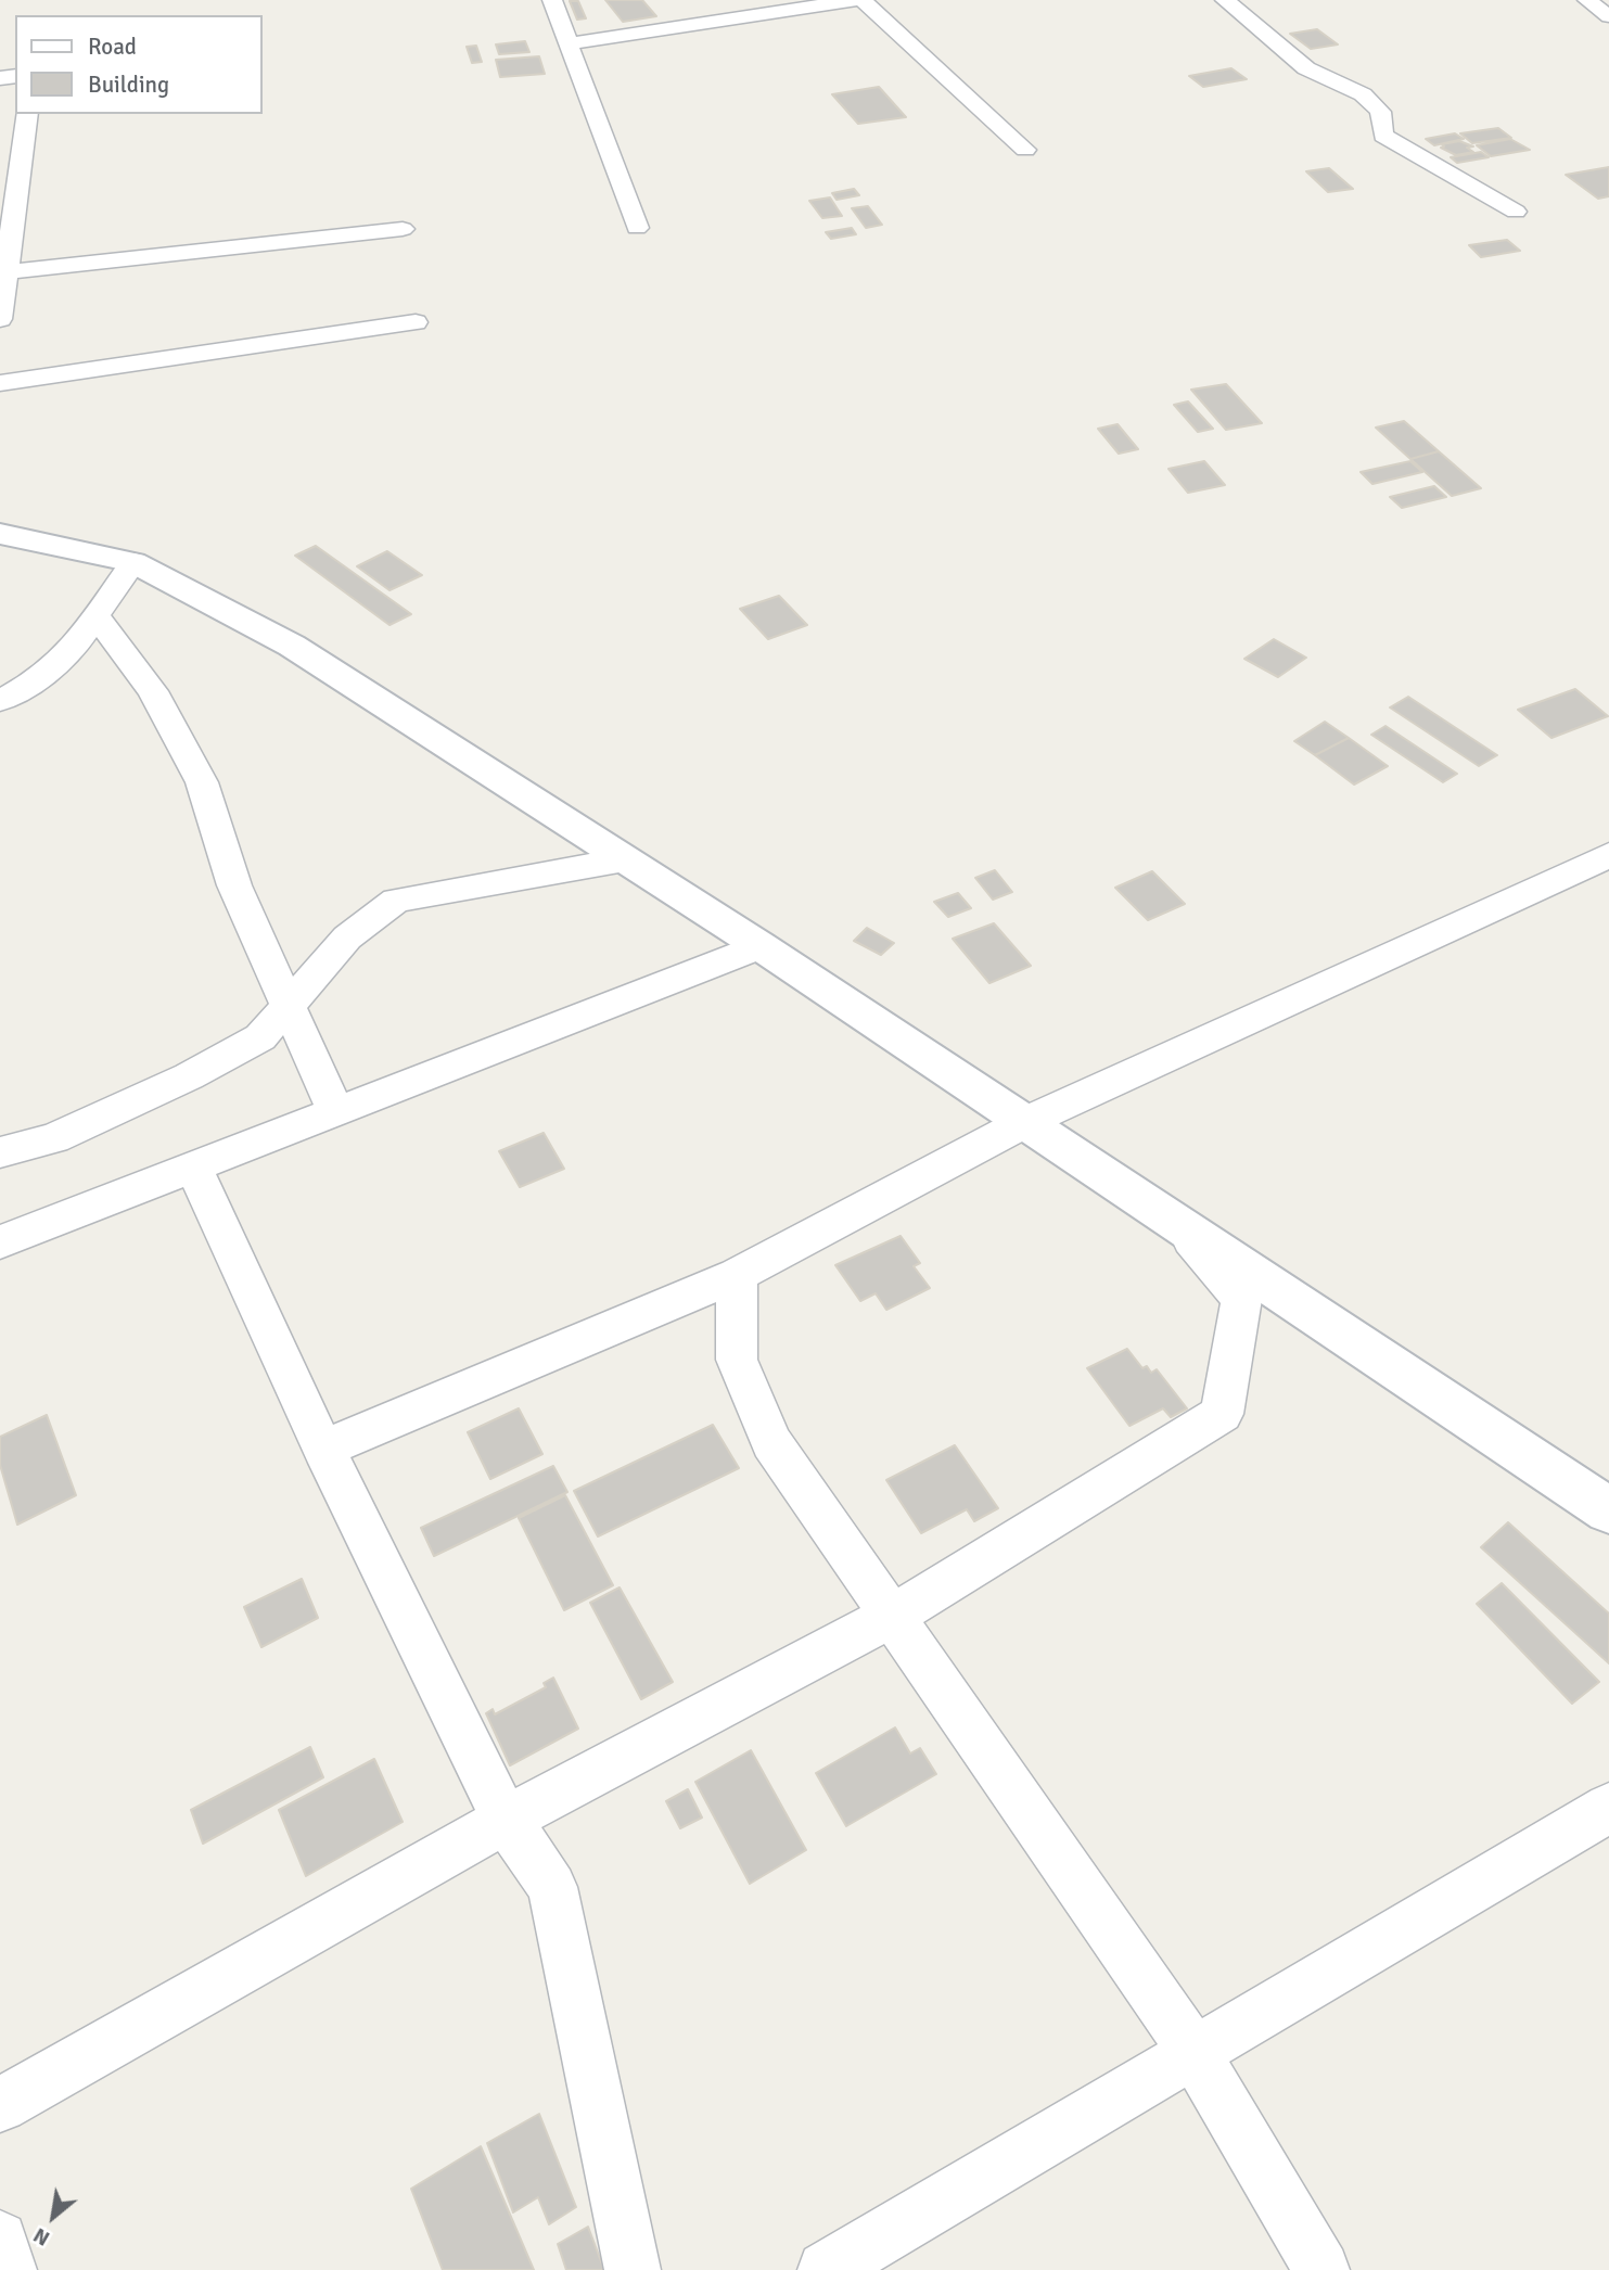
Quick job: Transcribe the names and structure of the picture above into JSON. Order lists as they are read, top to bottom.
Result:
{
  "legend": ["Road", "Building"],
  "north": "bottom left"
}
